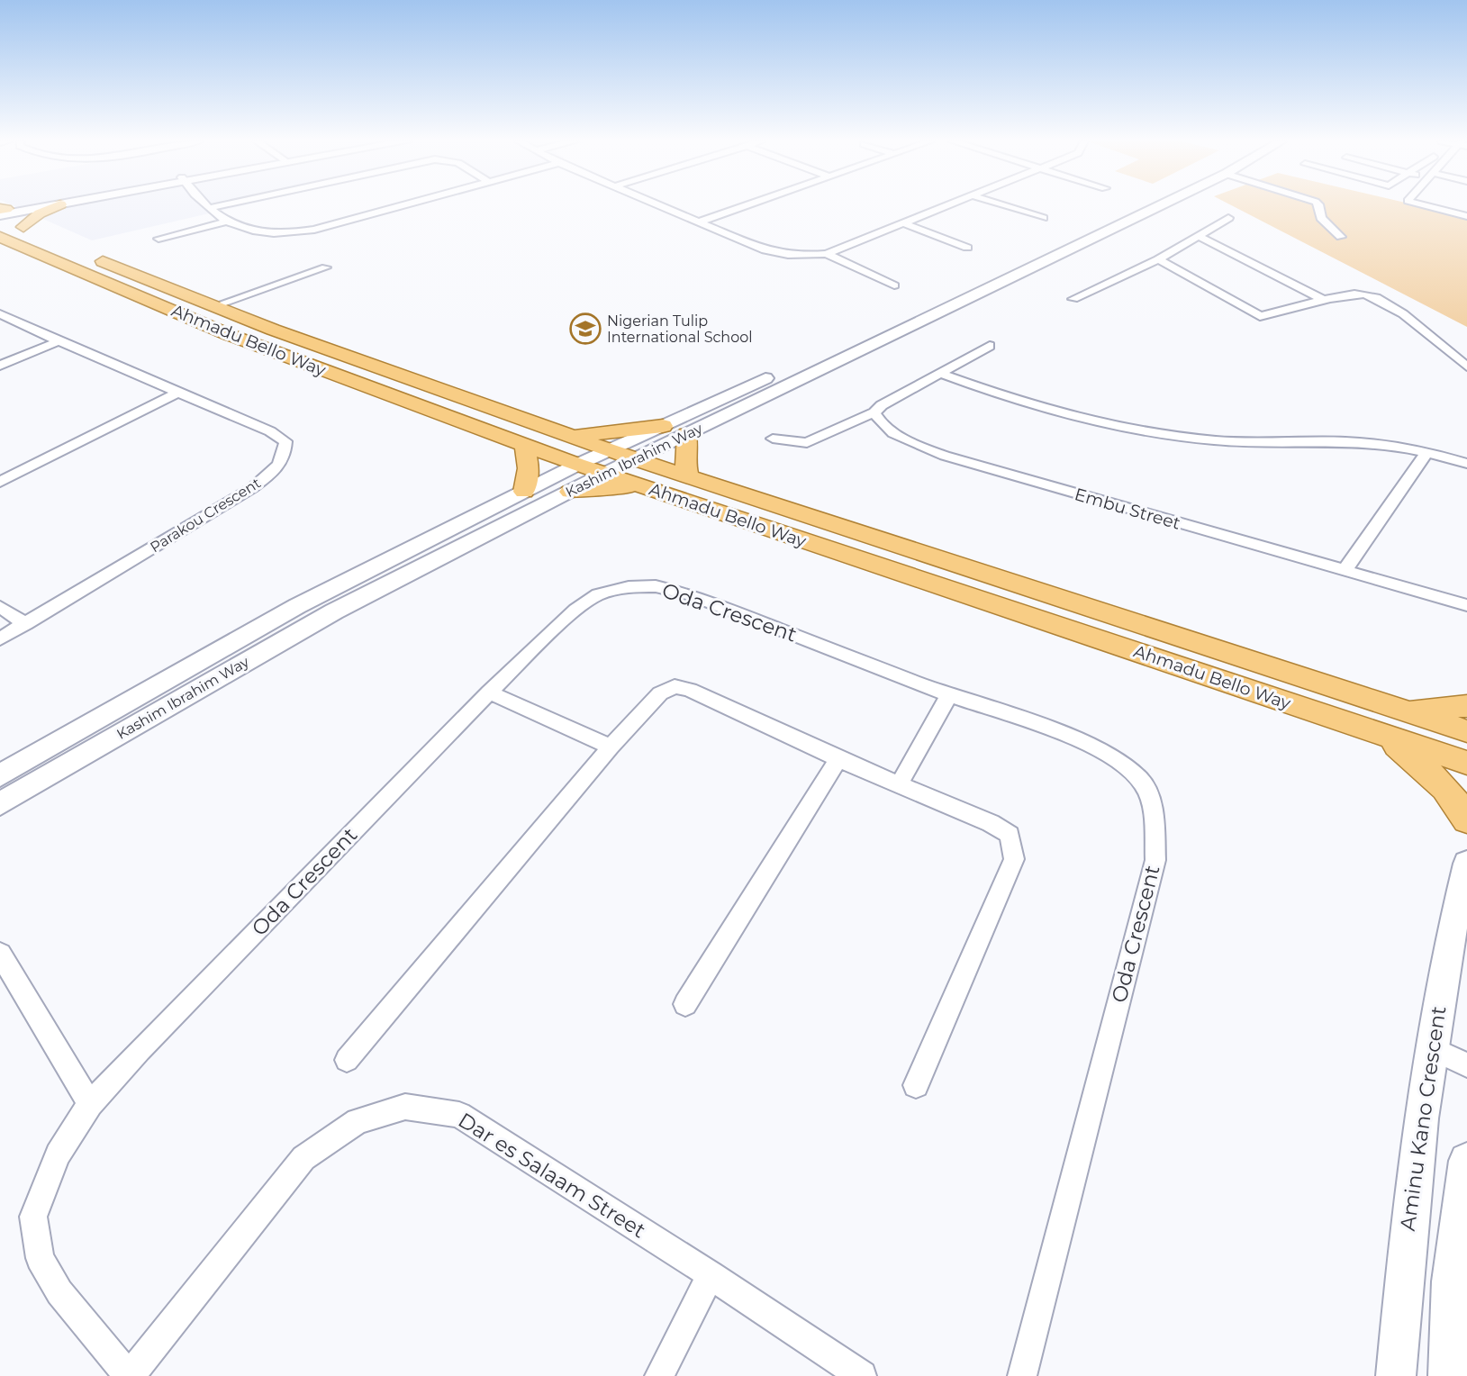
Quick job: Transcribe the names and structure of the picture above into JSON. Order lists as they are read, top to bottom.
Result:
{
  "streets": {
    "main road": ["Ahmadu Bello Way", "Kashim Ibrahim Way", "Aminu Kano Crescent"],
    "street": [
      "Embu Street",
      "Parakou Crescent",
      "Oda Crescent",
      "Dar es Salaam Street"
    ]
  },
  "crossings": [
    ["Ahmadu Bello Way", "Kashim Ibrahim Way"],
    ["Oda Crescent", "Dar es Salaam Street"]
  ],
  "places": {
    "school or university": ["Nigerian Tulip International School"]
  }
}
